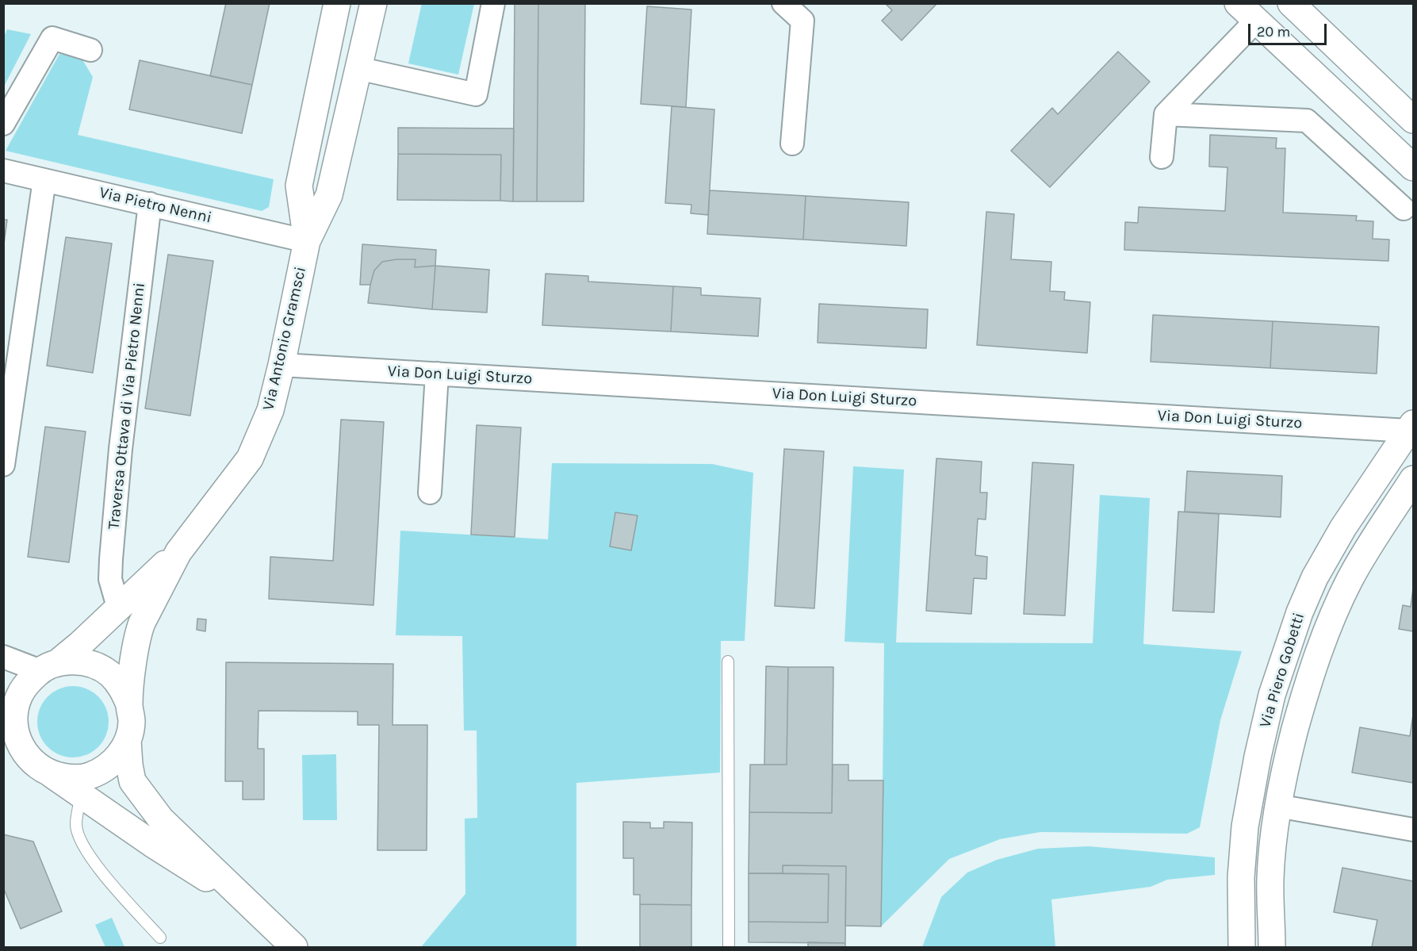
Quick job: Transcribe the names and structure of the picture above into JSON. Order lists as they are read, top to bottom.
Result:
{
  "streets": {
    "street": [
      "Via Pietro Nenni",
      "Via Antonio Gramsci",
      "Via Don Luigi Sturzo",
      "Traversa Ottava di Via Pietro Nenni",
      "Via Piero Gobetti"
    ]
  },
  "crossings": [
    ["Via Pietro Nenni", "Via Antonio Gramsci"],
    ["Via Pietro Nenni", "Traversa Ottava di Via Pietro Nenni"],
    ["Via Antonio Gramsci", "Via Don Luigi Sturzo"],
    ["Via Don Luigi Sturzo", "Via Piero Gobetti"]
  ],
  "scale_bar": "20 m"
}
